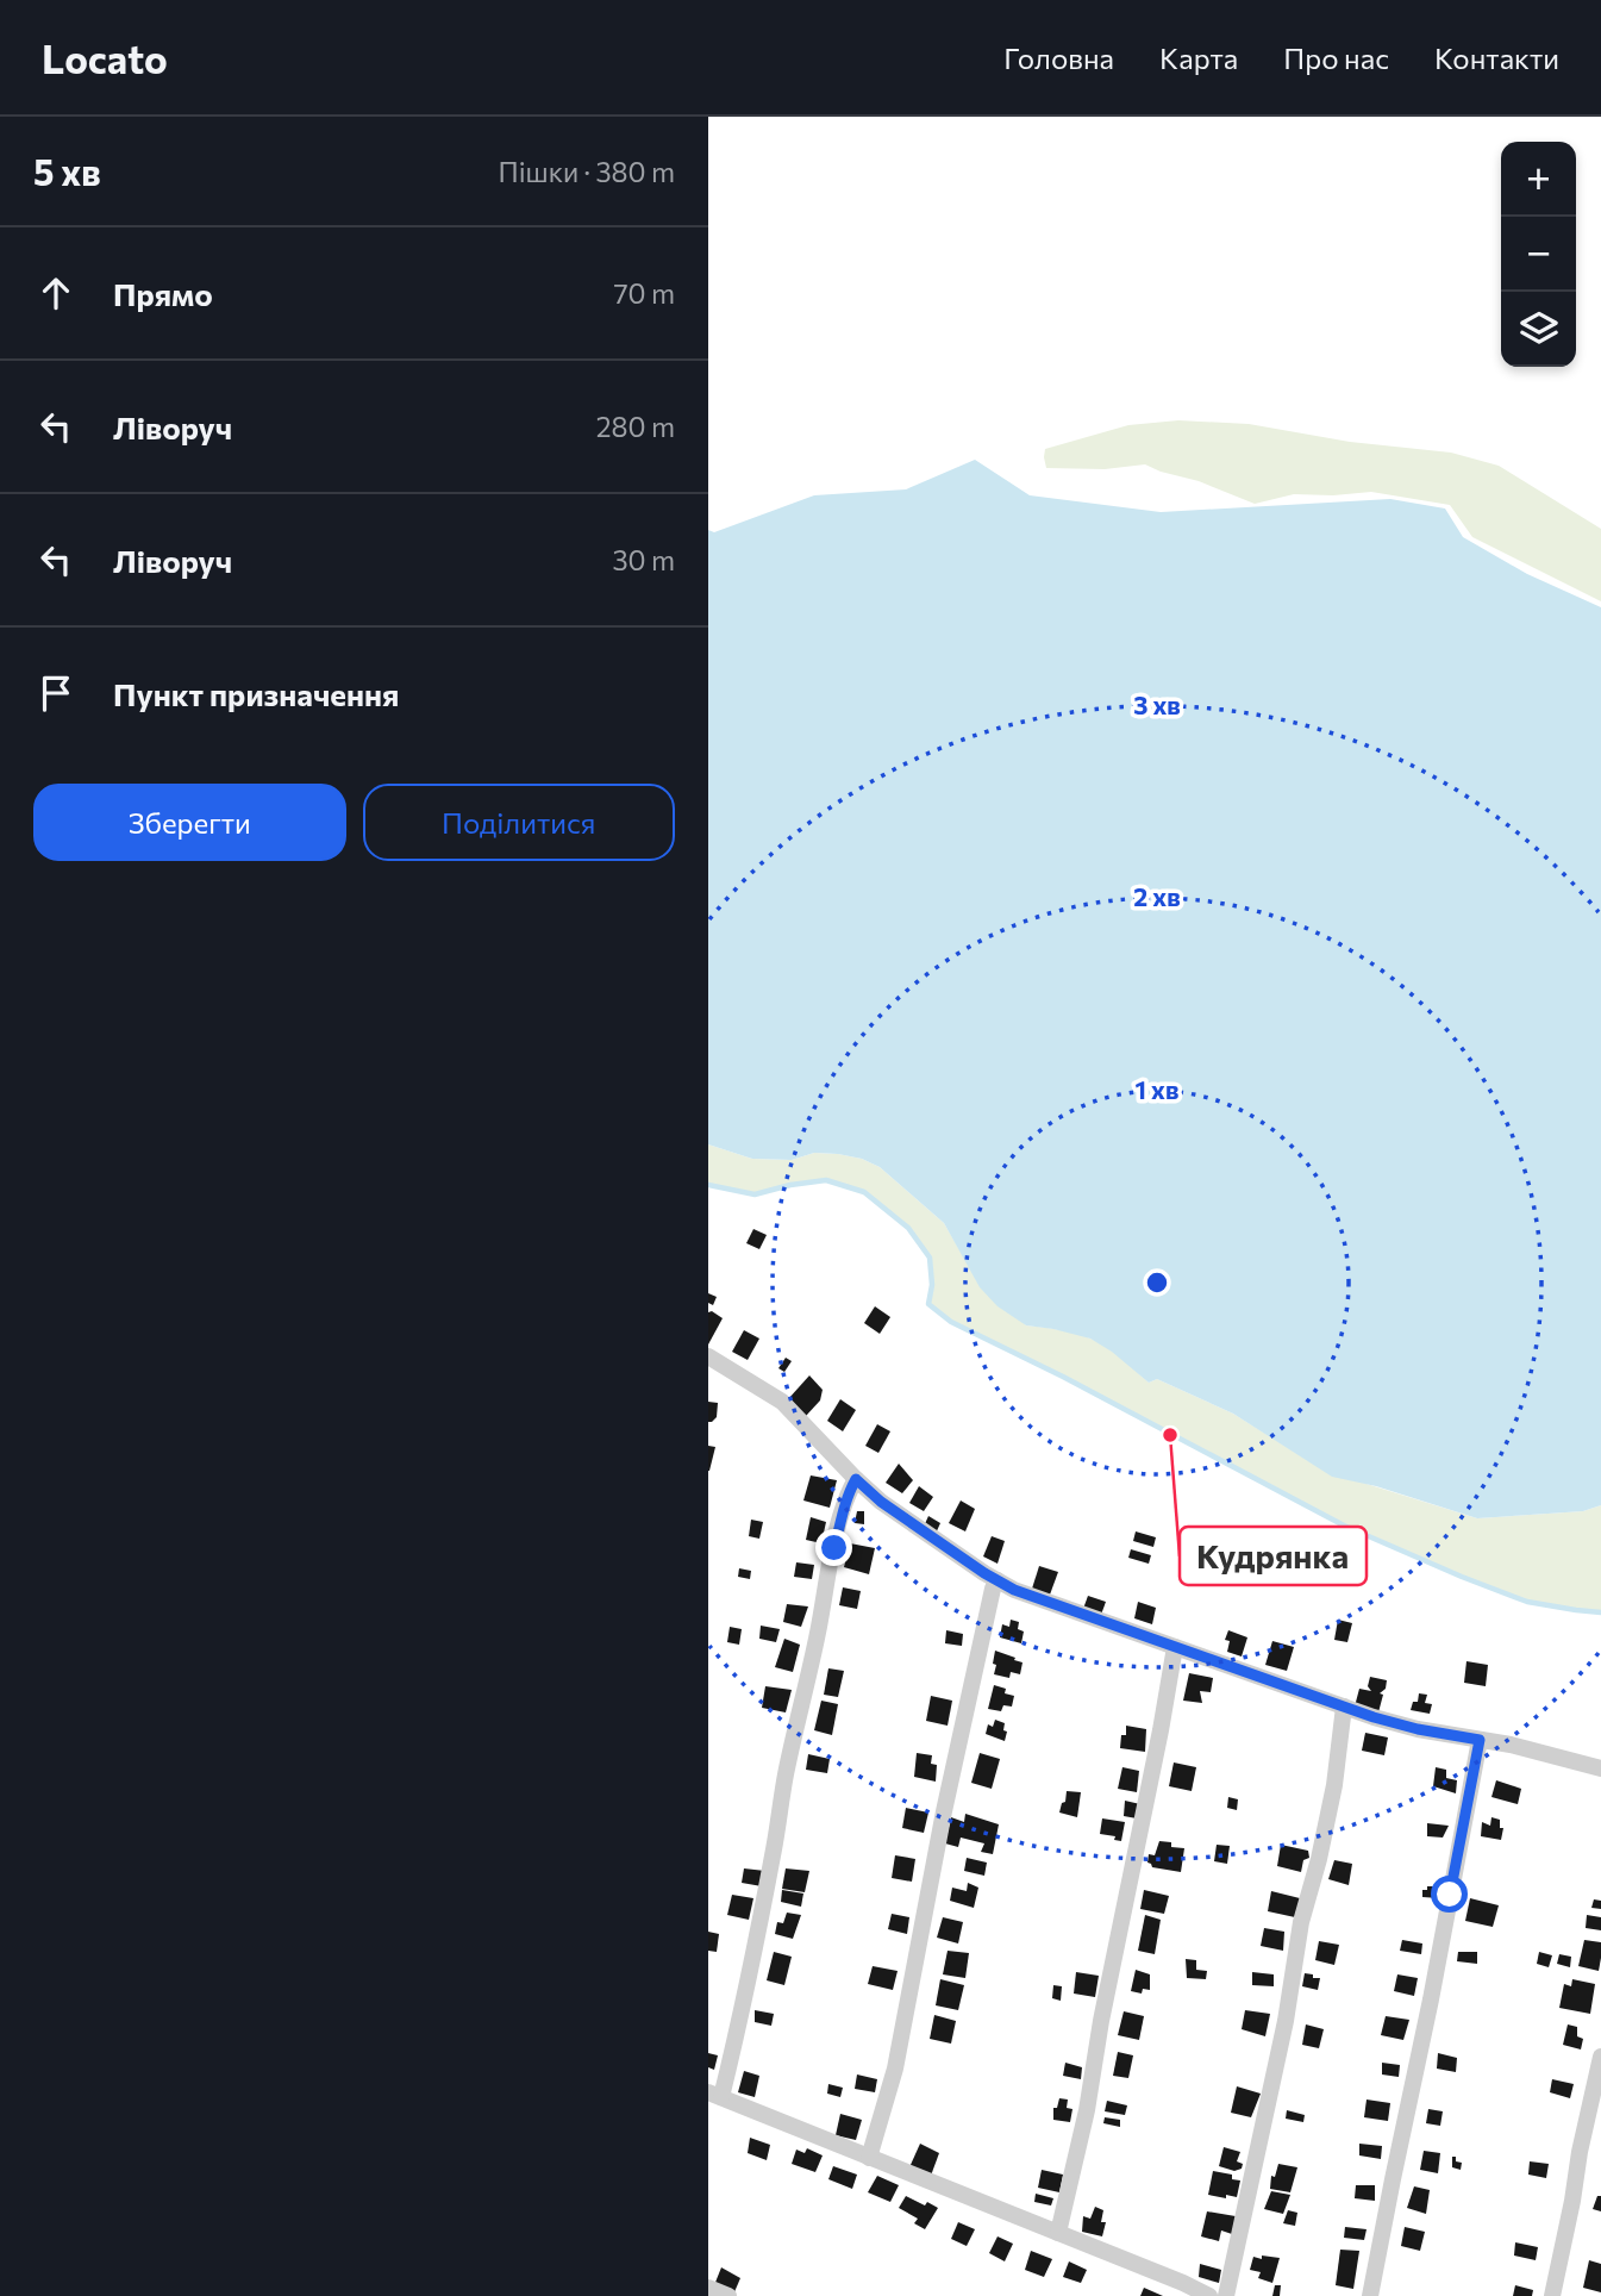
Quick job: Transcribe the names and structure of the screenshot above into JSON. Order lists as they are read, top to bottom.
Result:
{
  "places": ["Кудрянка"],
  "page": {
    "header": "Locato",
    "nav": [
      "Головна",
      "Карта",
      "Про нас",
      "Контакти"
    ],
    "heading": ["5 хв", "Пішки · 380 m"],
    "map_buttons": ["+", "−"],
    "list": [
      ["Прямо", "70 m"],
      ["Ліворуч", "280 m"],
      ["Ліворуч", "30 m"],
      "Пункт призначення"
    ],
    "buttons": ["Зберегти", "Поділитися"]
  },
  "rings": ["3 хв", "2 хв", "1 хв"]
}
